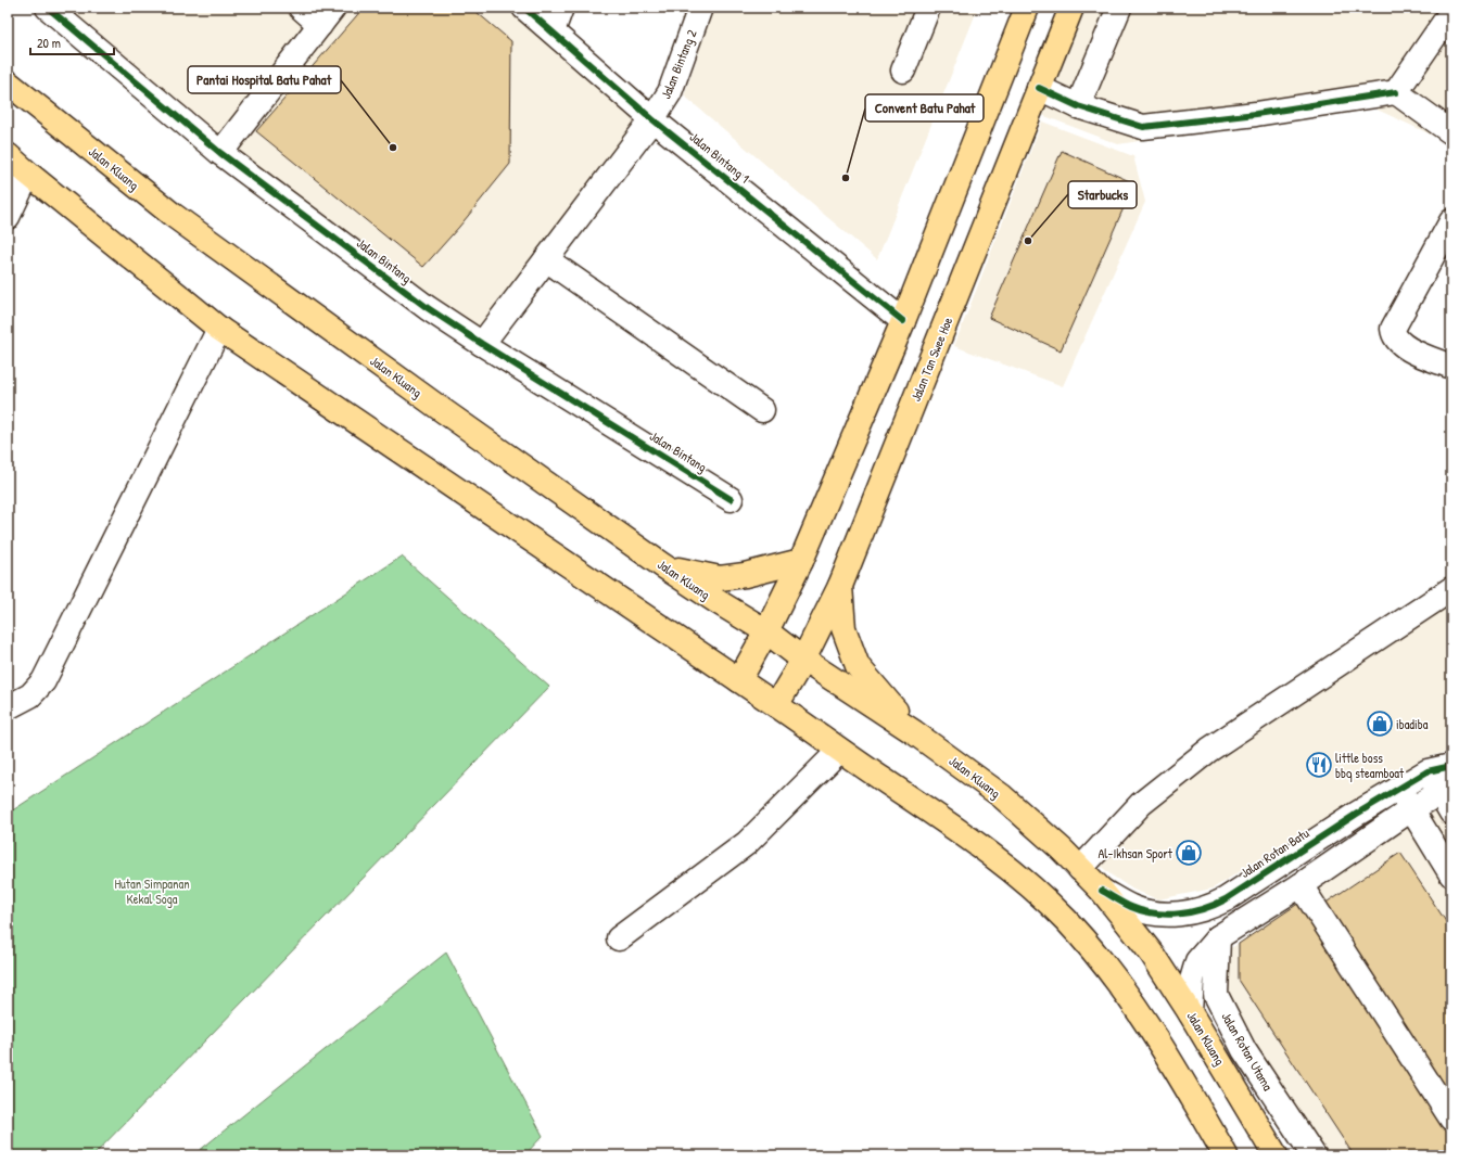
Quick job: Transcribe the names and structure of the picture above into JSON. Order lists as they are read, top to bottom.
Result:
{
  "streets": {
    "main road": ["Jalan Kluang", "Jalan Tan Swee Hoe"],
    "street": [
      "Jalan Bintang 2",
      "Jalan Bintang 1",
      "Jalan Bintang",
      "Jalan Rotan Batu",
      "Jalan Rotan Utama"
    ]
  },
  "crossings": [
    ["Jalan Bintang 2", "Jalan Bintang 1"],
    ["Jalan Bintang 2", "Jalan Bintang"],
    ["Jalan Kluang", "Jalan Tan Swee Hoe"],
    ["Jalan Kluang", "Jalan Rotan Batu"]
  ],
  "parks": ["Hutan Simpanan Kekal Soga"],
  "places": {
    "other": ["Pantai Hospital Batu Pahat", "Convent Batu Pahat", "Starbucks"],
    "shop": ["ibadiba", "Al-Ikhsan Sport"],
    "restaurant": ["little boss bbq steamboat"]
  },
  "scale_bar": "20 m"
}
